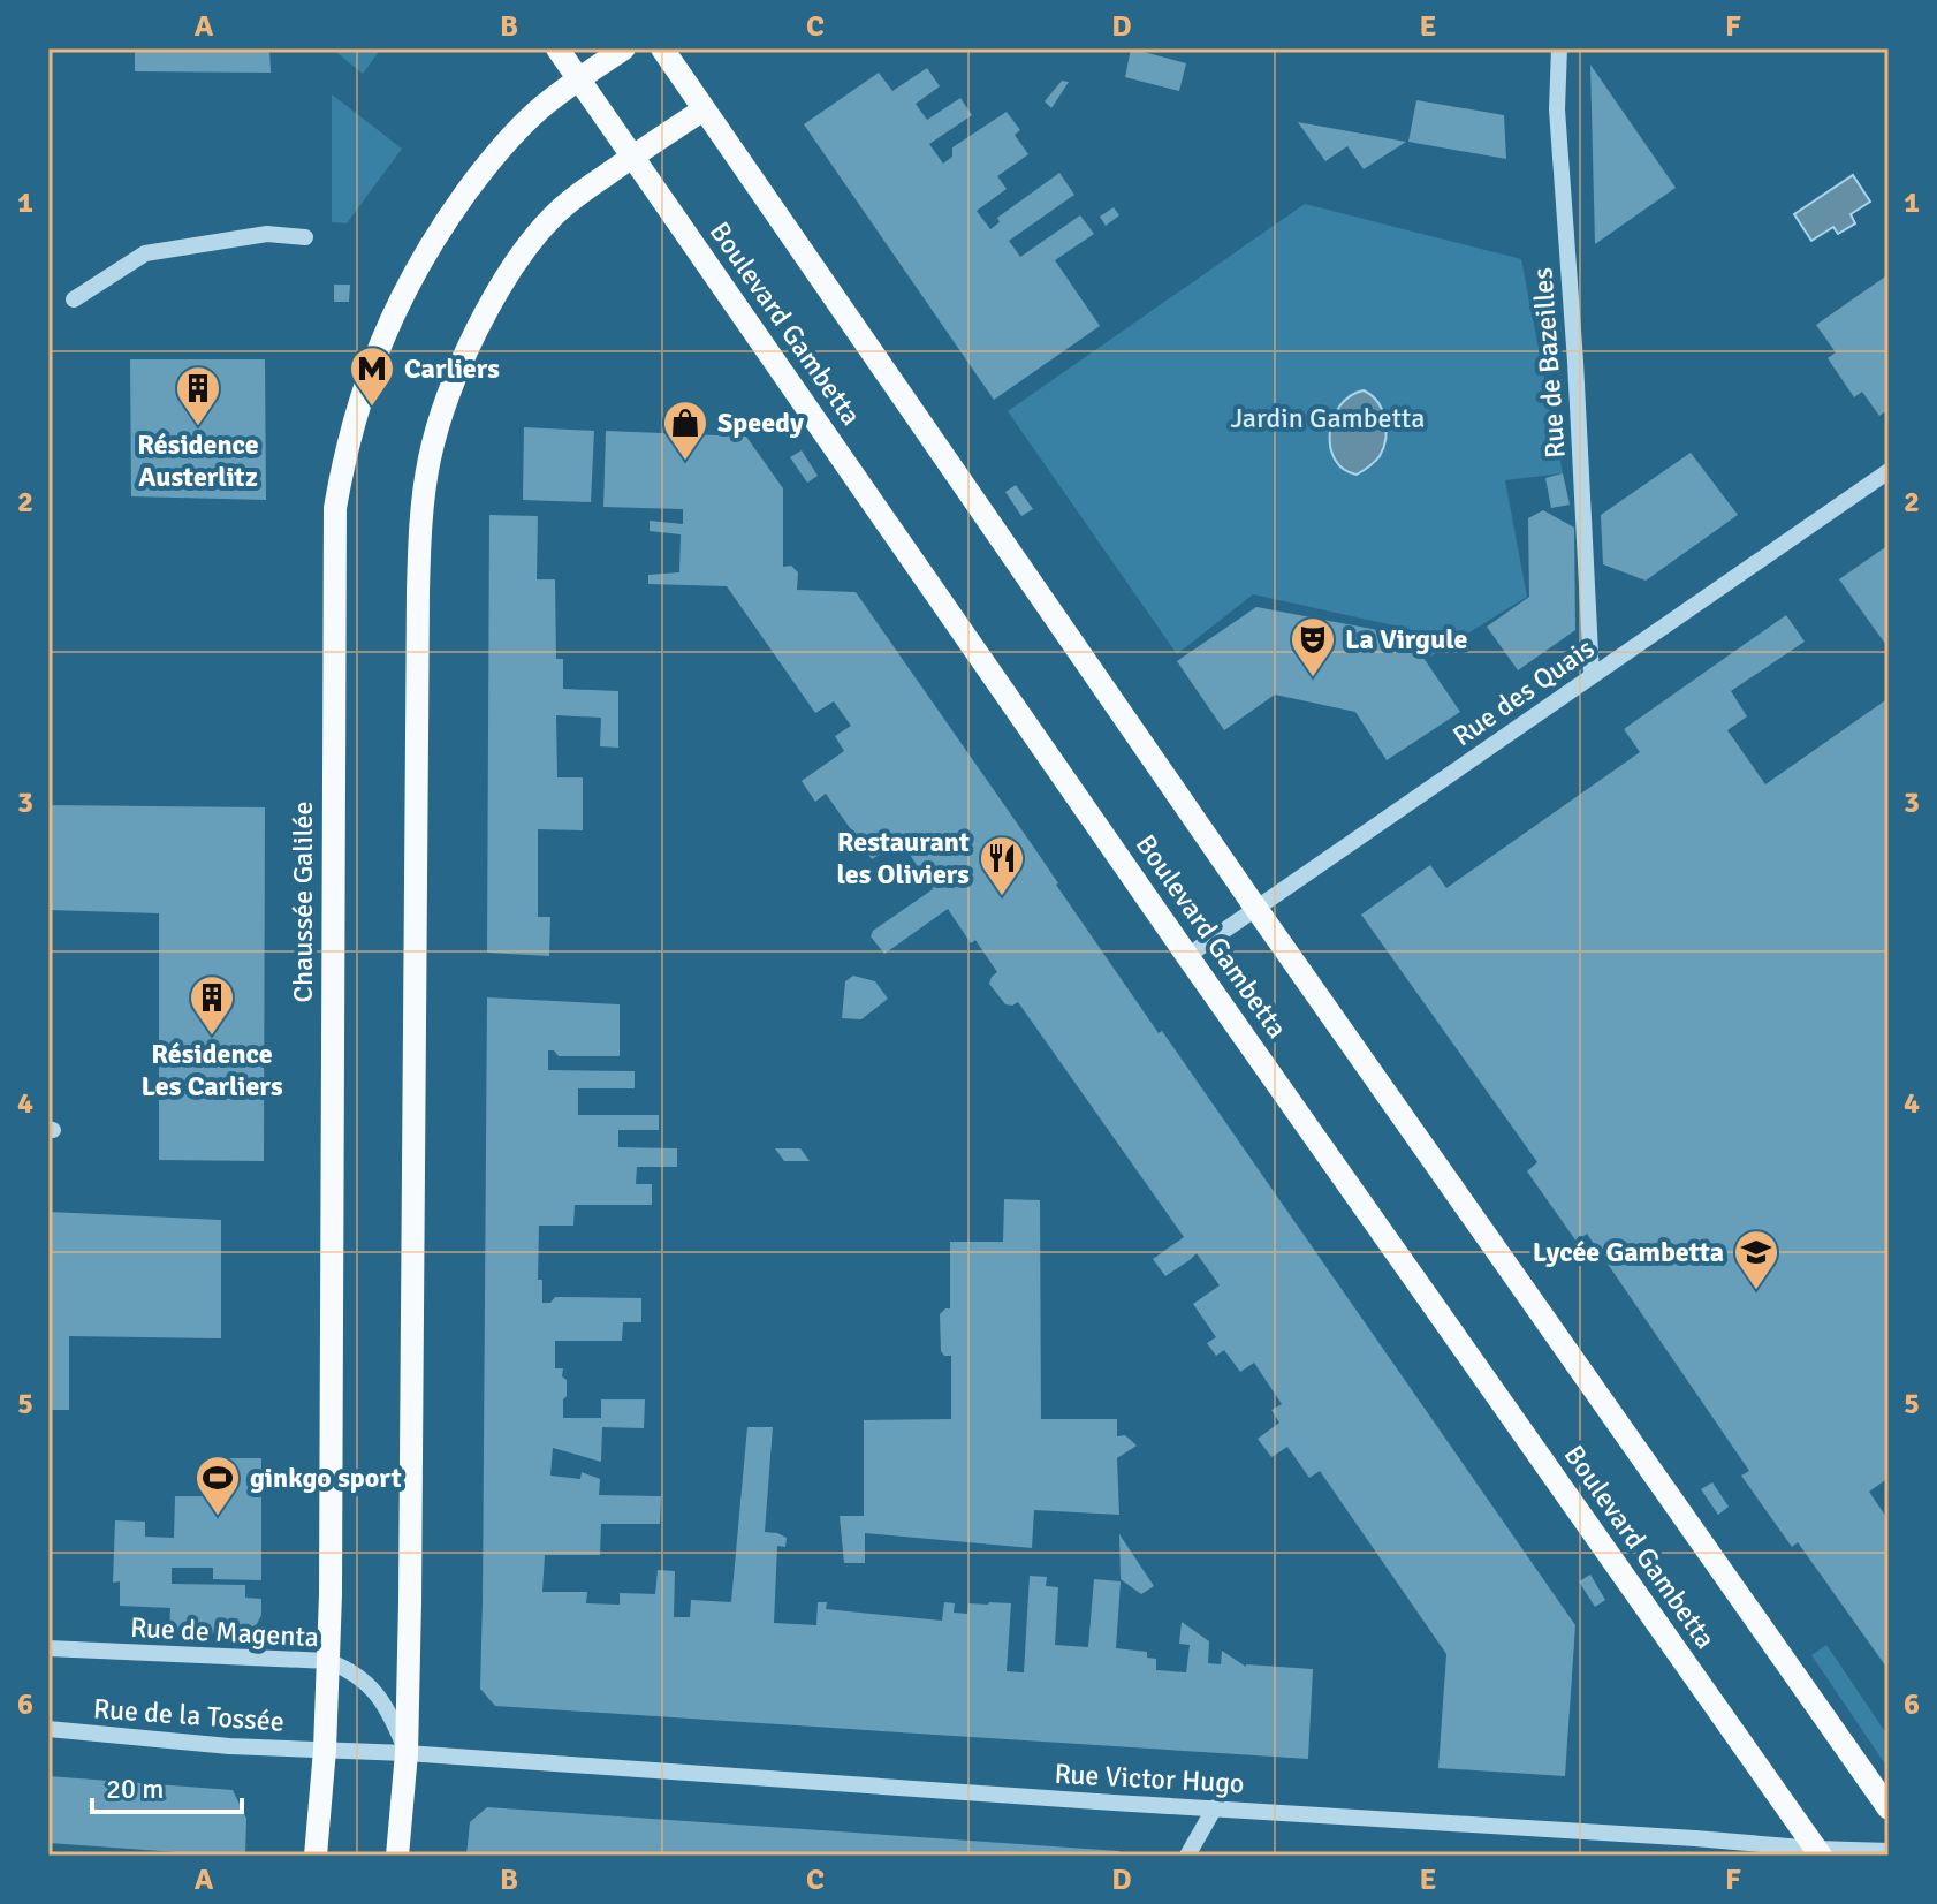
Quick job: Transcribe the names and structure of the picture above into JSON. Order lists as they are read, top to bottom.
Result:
{
  "streets": {
    "main road": ["Boulevard Gambetta", "Chaussée Galilée"],
    "street": [
      "Rue de Bazeilles",
      "Rue des Quais",
      "Rue de Magenta",
      "Rue de la Tossée",
      "Rue Victor Hugo"
    ]
  },
  "crossings": [
    ["Boulevard Gambetta", "Rue des Quais"],
    ["Boulevard Gambetta", "Chaussée Galilée"],
    ["Boulevard Gambetta", "Rue Victor Hugo"],
    ["Rue de Bazeilles", "Rue des Quais"],
    ["Chaussée Galilée", "Rue de Magenta"],
    ["Chaussée Galilée", "Rue de la Tossée"],
    ["Rue de Magenta", "Rue de la Tossée"],
    ["Rue de Magenta", "Rue Victor Hugo"],
    ["Rue de la Tossée", "Rue Victor Hugo"]
  ],
  "parks": ["Jardin Gambetta"],
  "places": {
    "metro station": ["Carliers"],
    "building": ["Résidence Austerlitz", "Résidence Les Carliers"],
    "shop": ["Speedy"],
    "theatre": ["La Virgule"],
    "restaurant": ["Restaurant les Oliviers"],
    "school or university": ["Lycée Gambetta"],
    "sports": ["ginkgo sport"]
  },
  "scale_bar": "20 m",
  "grid": {
    "columns": [
      "A",
      "B",
      "C",
      "D",
      "E",
      "F"
    ],
    "rows": [
      "1",
      "2",
      "3",
      "4",
      "5",
      "6"
    ]
  }
}
